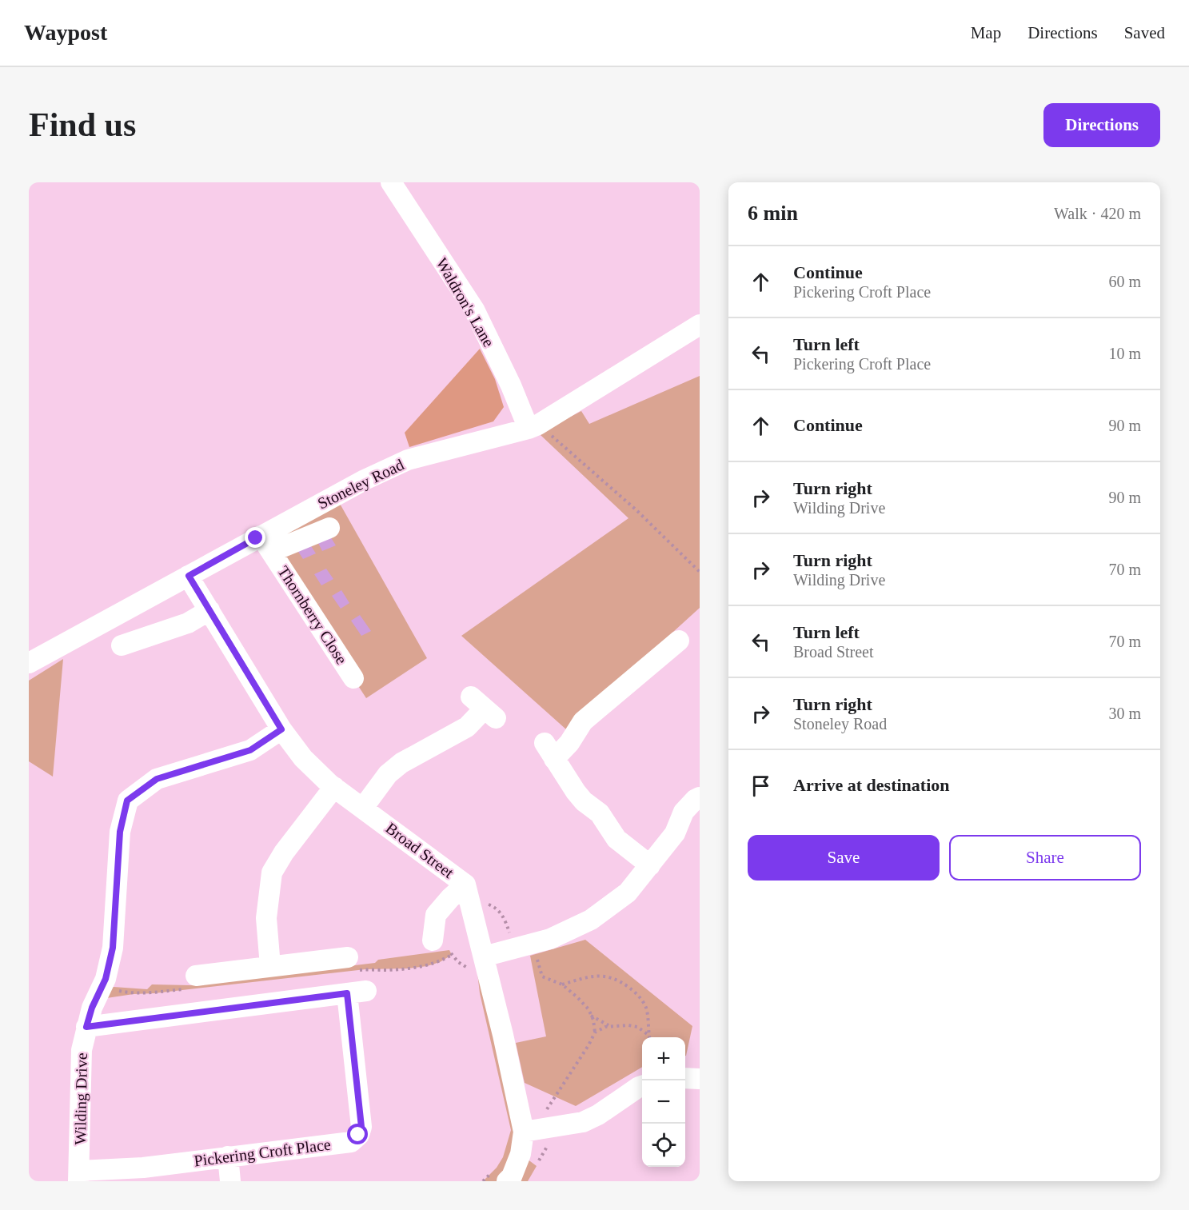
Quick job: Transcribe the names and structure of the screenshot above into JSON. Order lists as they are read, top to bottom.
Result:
{
  "streets": {
    "street": [
      "Waldron's Lane",
      "Stoneley Road",
      "Thornberry Close",
      "Broad Street",
      "Wilding Drive",
      "Pickering Croft Place"
    ]
  },
  "crossings": [
    ["Waldron's Lane", "Stoneley Road"],
    ["Stoneley Road", "Thornberry Close"],
    ["Stoneley Road", "Broad Street"],
    ["Broad Street", "Wilding Drive"],
    ["Wilding Drive", "Pickering Croft Place"]
  ],
  "page": {
    "header": "Waypost",
    "nav": ["Map", "Directions", "Saved"],
    "buttons": [
      "Directions",
      ["Save", "Share"]
    ],
    "title": "Find us",
    "heading": ["6 min", "Walk · 420 m"],
    "list": [
      ["Continue", "Pickering Croft Place", "60 m"],
      ["Turn left", "Pickering Croft Place", "10 m"],
      ["Continue", "90 m"],
      ["Turn right", "Wilding Drive", "90 m"],
      ["Turn right", "Wilding Drive", "70 m"],
      ["Turn left", "Broad Street", "70 m"],
      ["Turn right", "Stoneley Road", "30 m"],
      "Arrive at destination"
    ],
    "map_buttons": ["+", "−"]
  }
}
